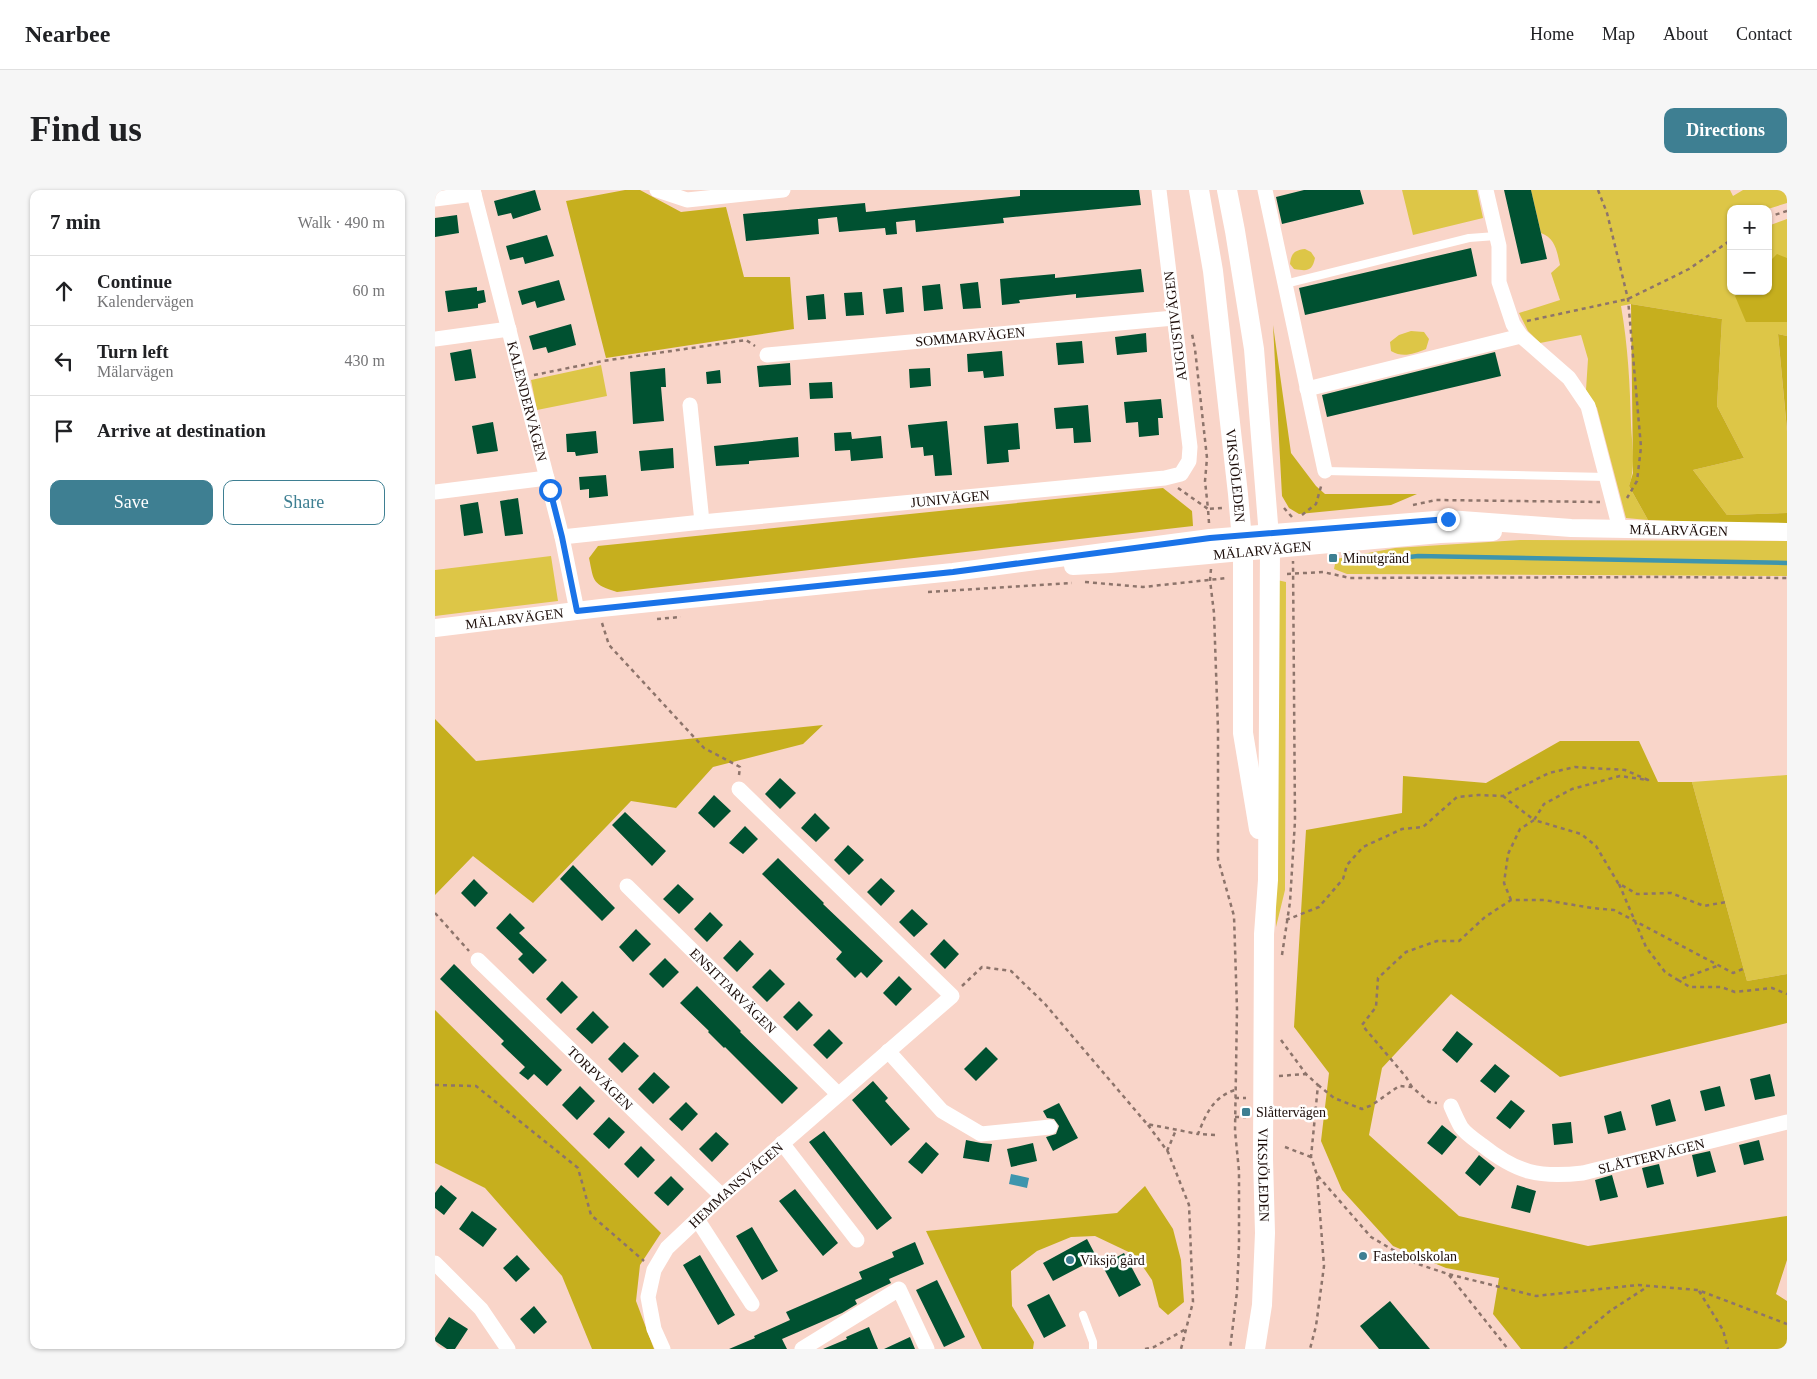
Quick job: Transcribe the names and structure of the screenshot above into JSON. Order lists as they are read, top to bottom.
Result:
{
  "streets": {
    "main road": ["VIKSJÖLEDEN"],
    "street": [
      "AUGUSTIVÄGEN",
      "SOMMARVÄGEN",
      "KALENDERVÄGEN",
      "JUNIVÄGEN",
      "MÄLARVÄGEN",
      "ENSITTARVÄGEN",
      "TORPVÄGEN",
      "SLÅTTERVÄGEN",
      "HEMMANSVÄGEN"
    ]
  },
  "crossings": [
    ["AUGUSTIVÄGEN", "SOMMARVÄGEN"],
    ["AUGUSTIVÄGEN", "JUNIVÄGEN"],
    ["KALENDERVÄGEN", "JUNIVÄGEN"],
    ["KALENDERVÄGEN", "MÄLARVÄGEN"],
    ["VIKSJÖLEDEN", "MÄLARVÄGEN"],
    ["ENSITTARVÄGEN", "HEMMANSVÄGEN"],
    ["TORPVÄGEN", "HEMMANSVÄGEN"]
  ],
  "places": {
    "transit": ["Minutgränd", "Slåttervägen"],
    "other": ["Fastebolskolan", "Viksjö gård"]
  },
  "page": {
    "header": "Nearbee",
    "nav": [
      "Home",
      "Map",
      "About",
      "Contact"
    ],
    "buttons": [
      "Directions",
      ["Save", "Share"]
    ],
    "title": "Find us",
    "heading": ["7 min", "Walk · 490 m"],
    "map_buttons": ["+", "−"],
    "list": [
      ["Continue", "Kalendervägen", "60 m"],
      ["Turn left", "Mälarvägen", "430 m"],
      "Arrive at destination"
    ]
  }
}
